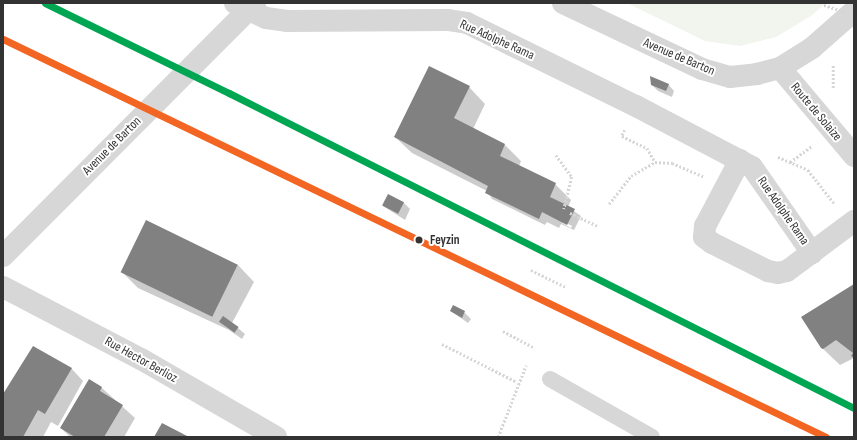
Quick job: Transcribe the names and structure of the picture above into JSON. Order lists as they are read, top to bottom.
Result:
{
  "streets": {
    "street": [
      "Rue Adolphe Rama",
      "Avenue de Barton",
      "Route de Solaize",
      "Rue Hector Berlioz"
    ]
  },
  "crossings": [
    ["Avenue de Barton", "Route de Solaize"]
  ],
  "places": ["Feyzin"]
}
